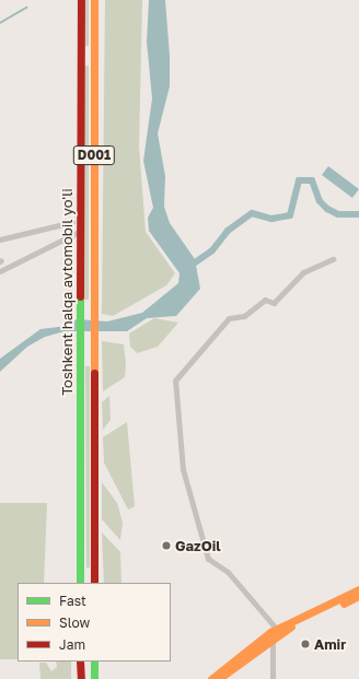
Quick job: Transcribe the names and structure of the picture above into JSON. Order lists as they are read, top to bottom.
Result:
{
  "streets": {
    "main road": ["D001", "Toshkent halqa avtomobil yo'li"]
  },
  "places": ["GazOil", "Amir"],
  "legend": ["Fast", "Slow", "Jam"]
}
